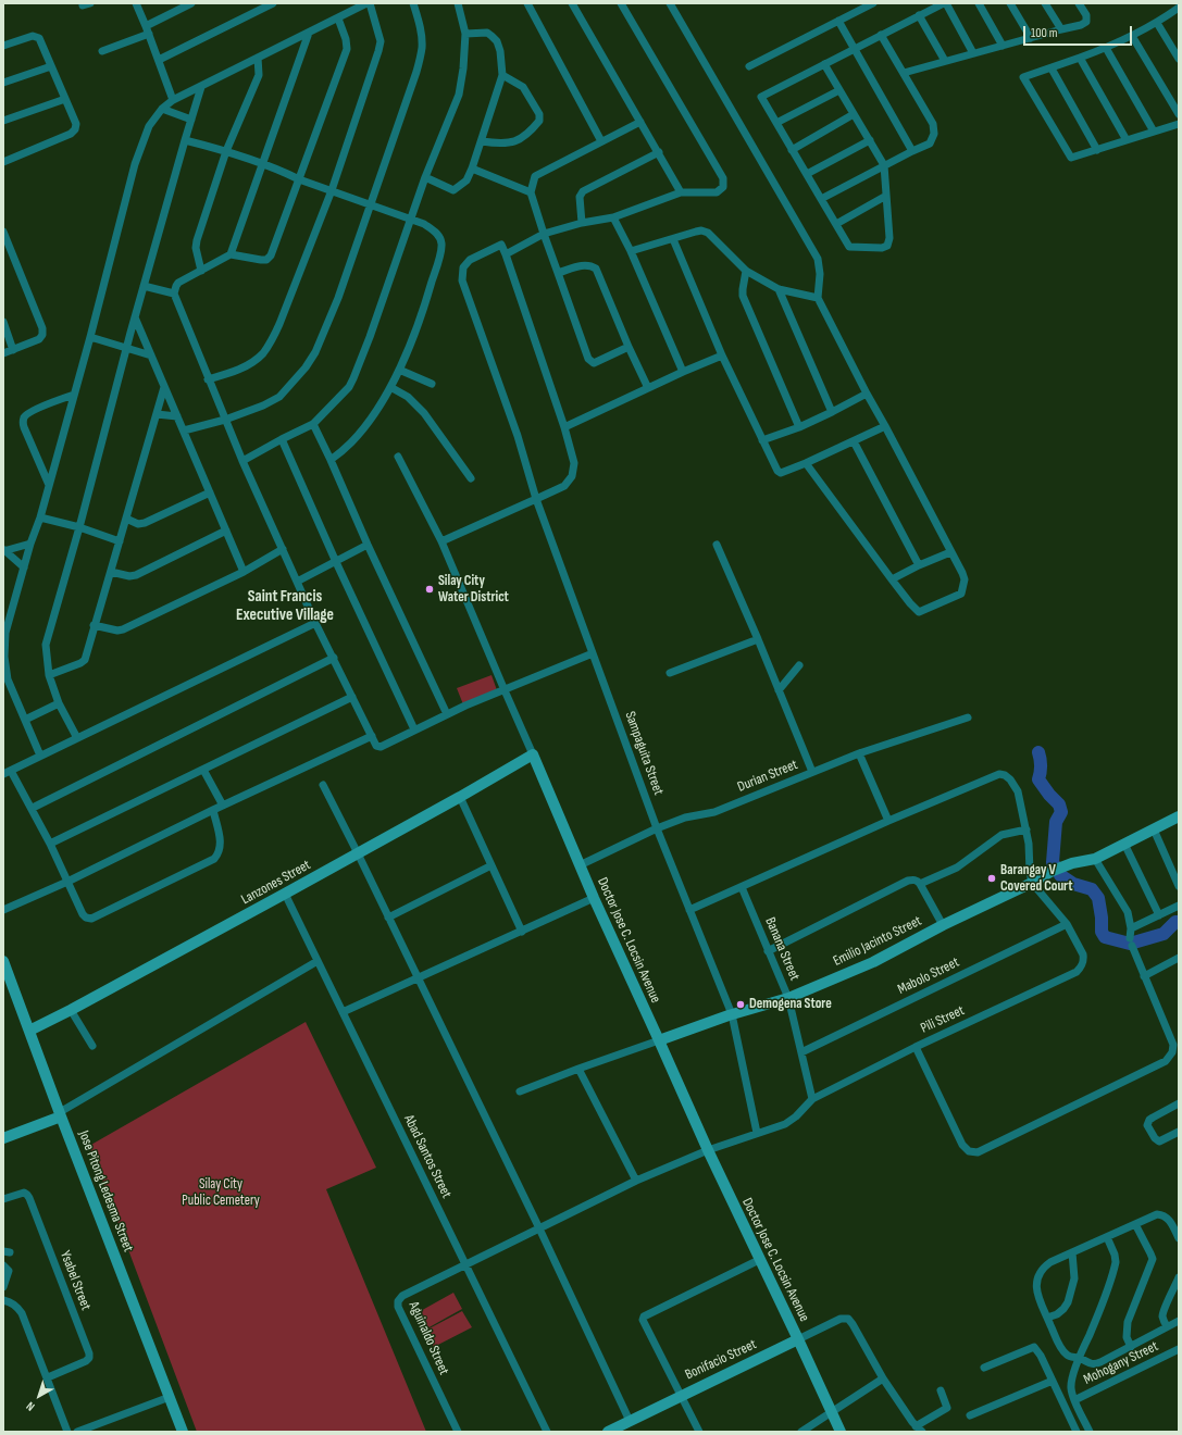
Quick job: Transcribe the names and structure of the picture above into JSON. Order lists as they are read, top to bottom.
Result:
{
  "streets": {
    "street": [
      "Sampaguita Street",
      "Durian Street",
      "Lanzones Street",
      "Doctor Jose C. Locsin Avenue",
      "Emilio Jacinto Street",
      "Banana Street",
      "Mabolo Street",
      "Pili Street",
      "Abad Santos Street",
      "Jose Pitong Ledesma Street",
      "Ysabel Street",
      "Aguinaldo Street",
      "Bonifacio Street",
      "Mohogany Street"
    ]
  },
  "crossings": [
    ["Sampaguita Street", "Durian Street"],
    ["Sampaguita Street", "Emilio Jacinto Street"],
    ["Durian Street", "Doctor Jose C. Locsin Avenue"],
    ["Lanzones Street", "Doctor Jose C. Locsin Avenue"],
    ["Lanzones Street", "Abad Santos Street"],
    ["Lanzones Street", "Jose Pitong Ledesma Street"],
    ["Doctor Jose C. Locsin Avenue", "Emilio Jacinto Street"],
    ["Doctor Jose C. Locsin Avenue", "Bonifacio Street"],
    ["Emilio Jacinto Street", "Banana Street"],
    ["Banana Street", "Mabolo Street"],
    ["Banana Street", "Pili Street"],
    ["Mabolo Street", "Pili Street"],
    ["Abad Santos Street", "Aguinaldo Street"]
  ],
  "districts": ["Saint Francis Executive Village"],
  "parks": ["Silay City Public Cemetery"],
  "places": ["Silay City Water District", "Barangay V Covered Court", "Demogena Store"],
  "scale_bar": "100 m",
  "north": "bottom left"
}
